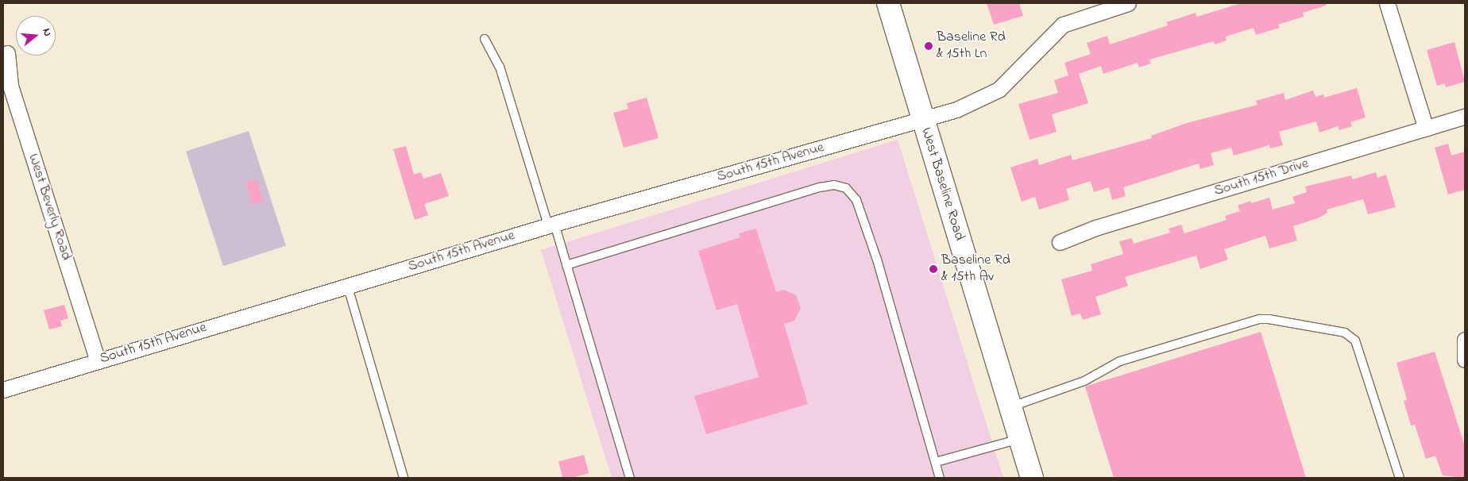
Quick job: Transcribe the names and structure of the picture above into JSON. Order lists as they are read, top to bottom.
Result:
{
  "streets": {
    "main road": ["West Baseline Road"],
    "street": ["South 15th Avenue", "South 15th Drive", "West Beverly Road"]
  },
  "crossings": [
    ["South 15th Avenue", "West Baseline Road"],
    ["South 15th Avenue", "West Beverly Road"]
  ],
  "places": ["Baseline Rd & 15th Ln", "Baseline Rd & 15th Av"],
  "north": "right"
}
